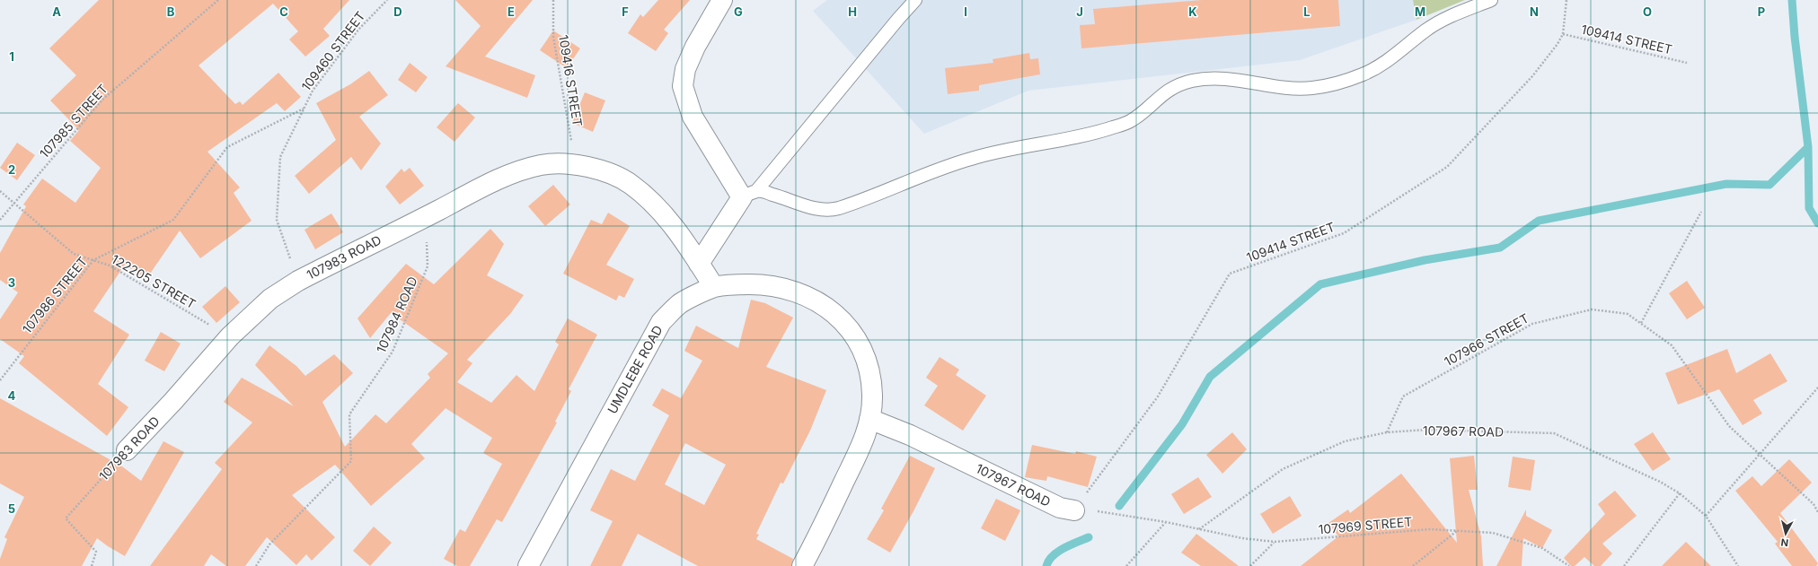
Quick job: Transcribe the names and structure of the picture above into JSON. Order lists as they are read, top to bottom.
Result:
{
  "streets": {
    "street": ["107983 ROAD", "UMDLEBE ROAD", "107967 ROAD"],
    "path": [
      "109414 STREET",
      "109460 STREET",
      "109416 STREET",
      "107985 STREET",
      "122205 STREET",
      "107986 STREET",
      "107984 ROAD",
      "107966 STREET",
      "107969 STREET"
    ]
  },
  "crossings": [
    ["109414 STREET", "107967 ROAD"],
    ["109460 STREET", "107983 ROAD"],
    ["109460 STREET", "107986 STREET"],
    ["109416 STREET", "107983 ROAD"],
    ["107985 STREET", "122205 STREET"],
    ["107983 ROAD", "122205 STREET"],
    ["107983 ROAD", "107984 ROAD"],
    ["107983 ROAD", "UMDLEBE ROAD"],
    ["122205 STREET", "107986 STREET"],
    ["107966 STREET", "107967 ROAD"],
    ["UMDLEBE ROAD", "107967 ROAD"],
    ["107967 ROAD", "107969 STREET"]
  ],
  "north": "bottom",
  "grid": {
    "columns": [
      "A",
      "B",
      "C",
      "D",
      "E",
      "F",
      "G",
      "H",
      "I",
      "J",
      "K",
      "L",
      "M",
      "N",
      "O",
      "P"
    ],
    "rows": [
      "1",
      "2",
      "3",
      "4",
      "5"
    ]
  }
}
